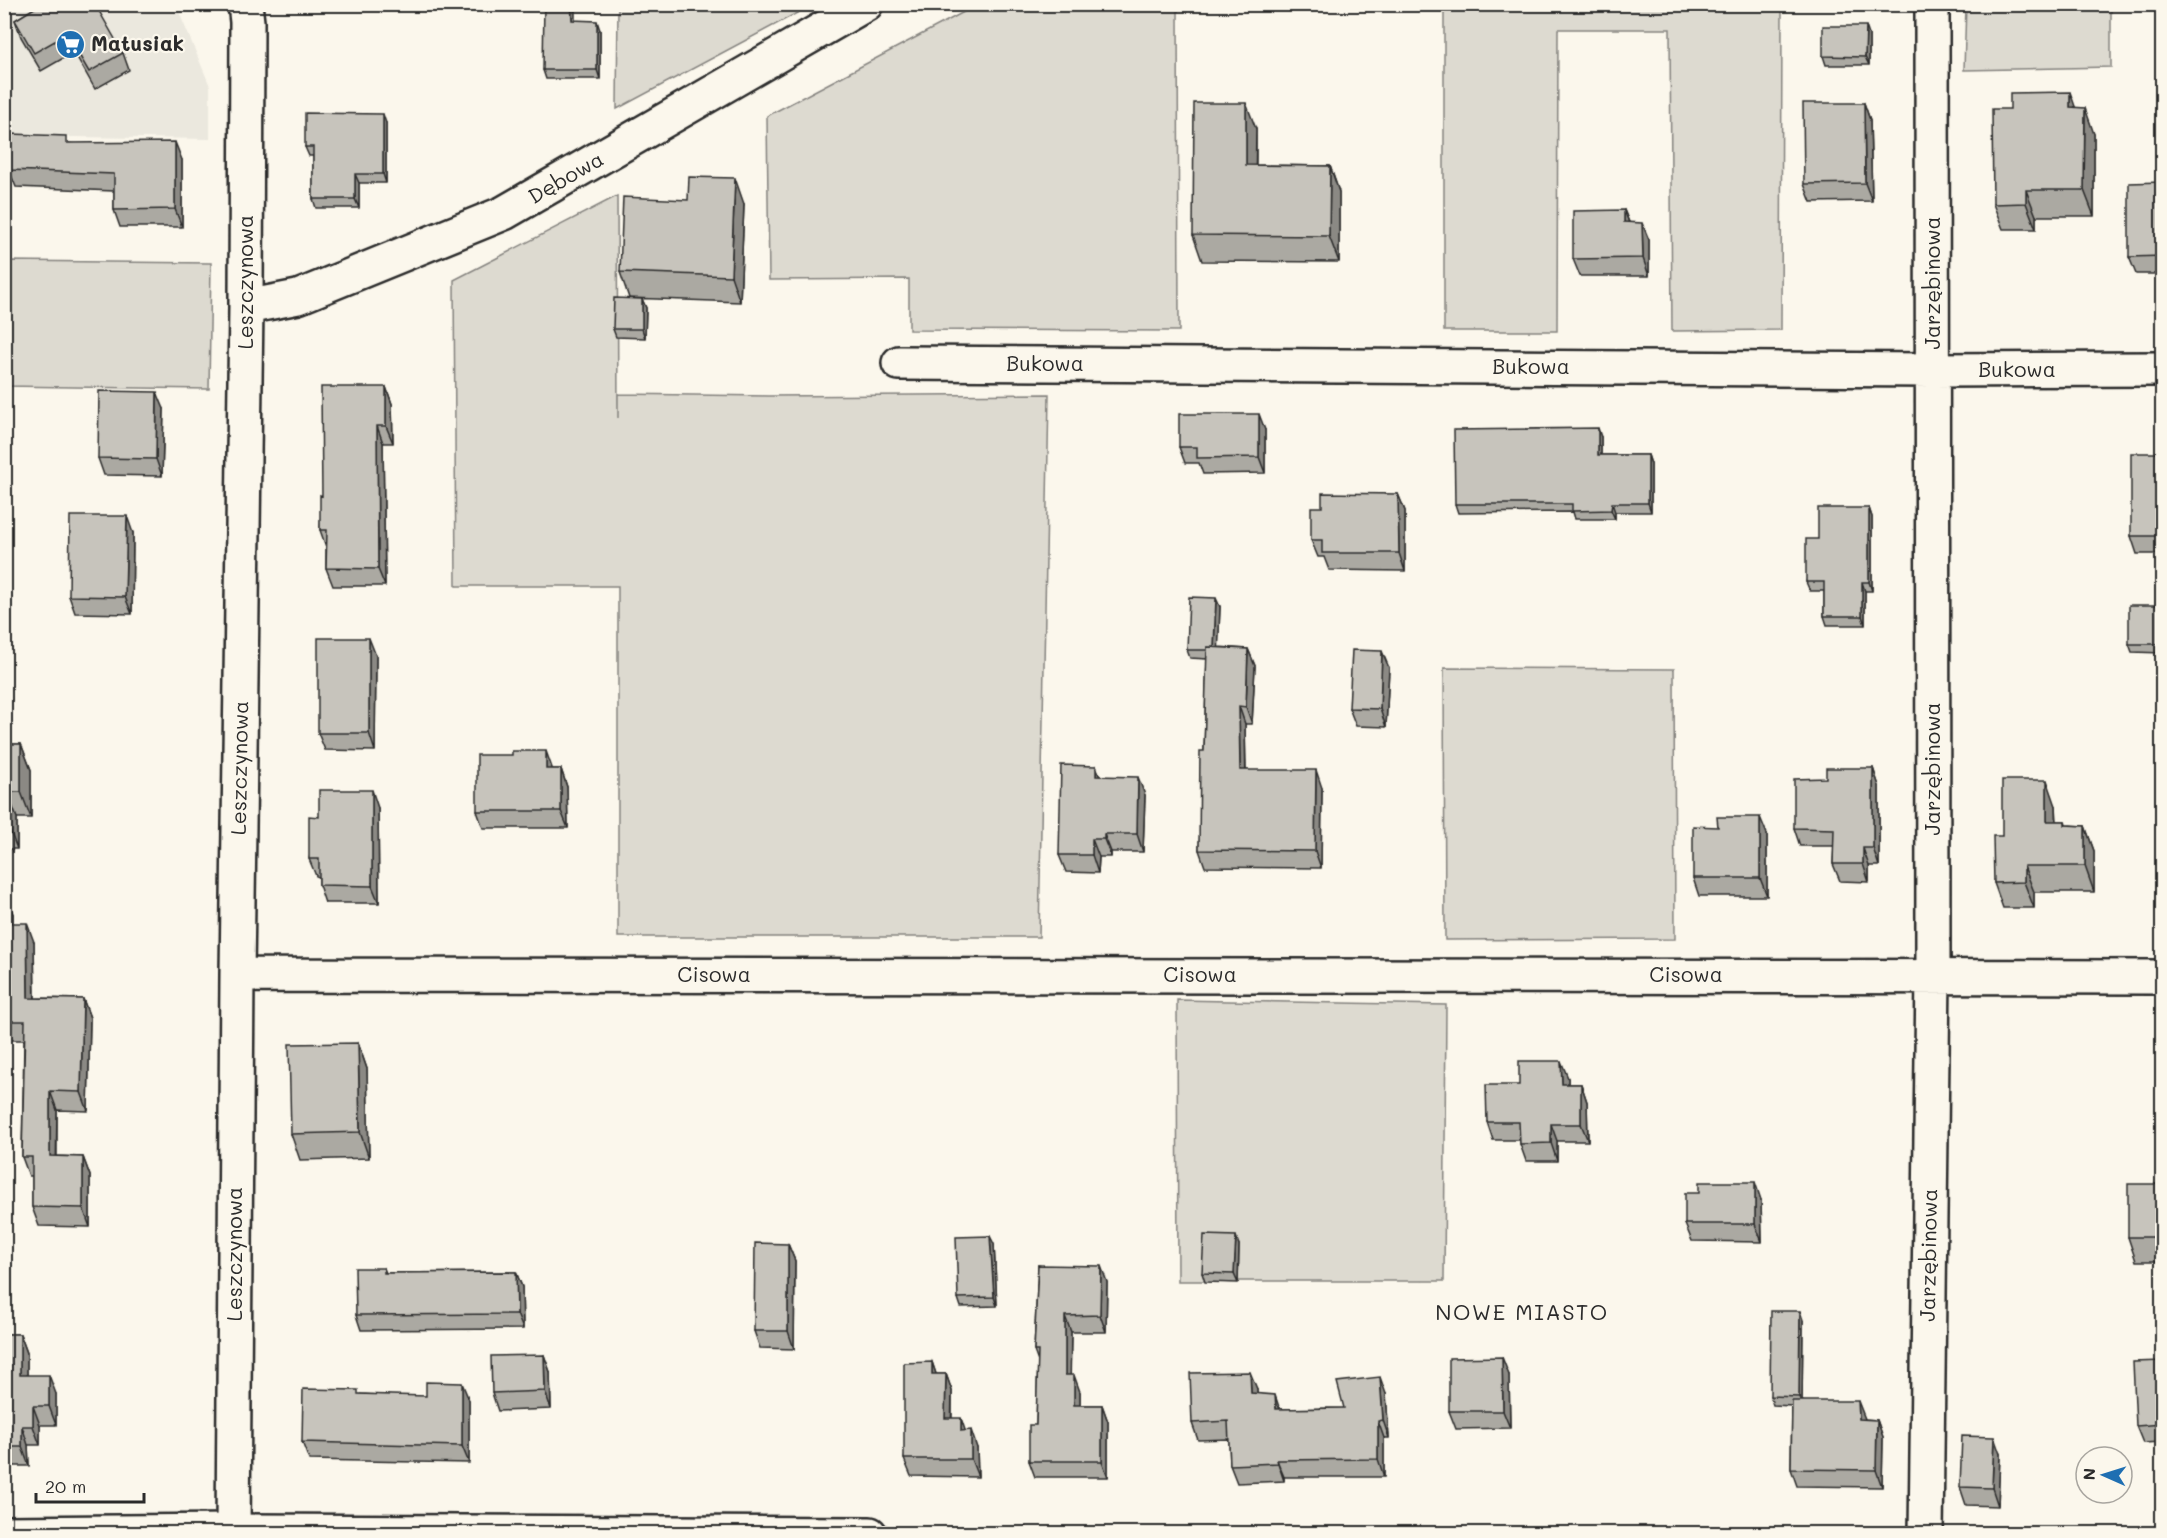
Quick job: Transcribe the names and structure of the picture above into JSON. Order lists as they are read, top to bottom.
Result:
{
  "streets": {
    "street": [
      "Dębowa",
      "Leszczynowa",
      "Jarzębinowa",
      "Bukowa",
      "Cisowa"
    ]
  },
  "crossings": [
    ["Dębowa", "Leszczynowa"],
    ["Leszczynowa", "Cisowa"],
    ["Jarzębinowa", "Bukowa"],
    ["Jarzębinowa", "Cisowa"]
  ],
  "districts": ["NOWE MIASTO"],
  "places": {
    "supermarket": ["Matusiak"]
  },
  "scale_bar": "20 m",
  "north": "left"
}
